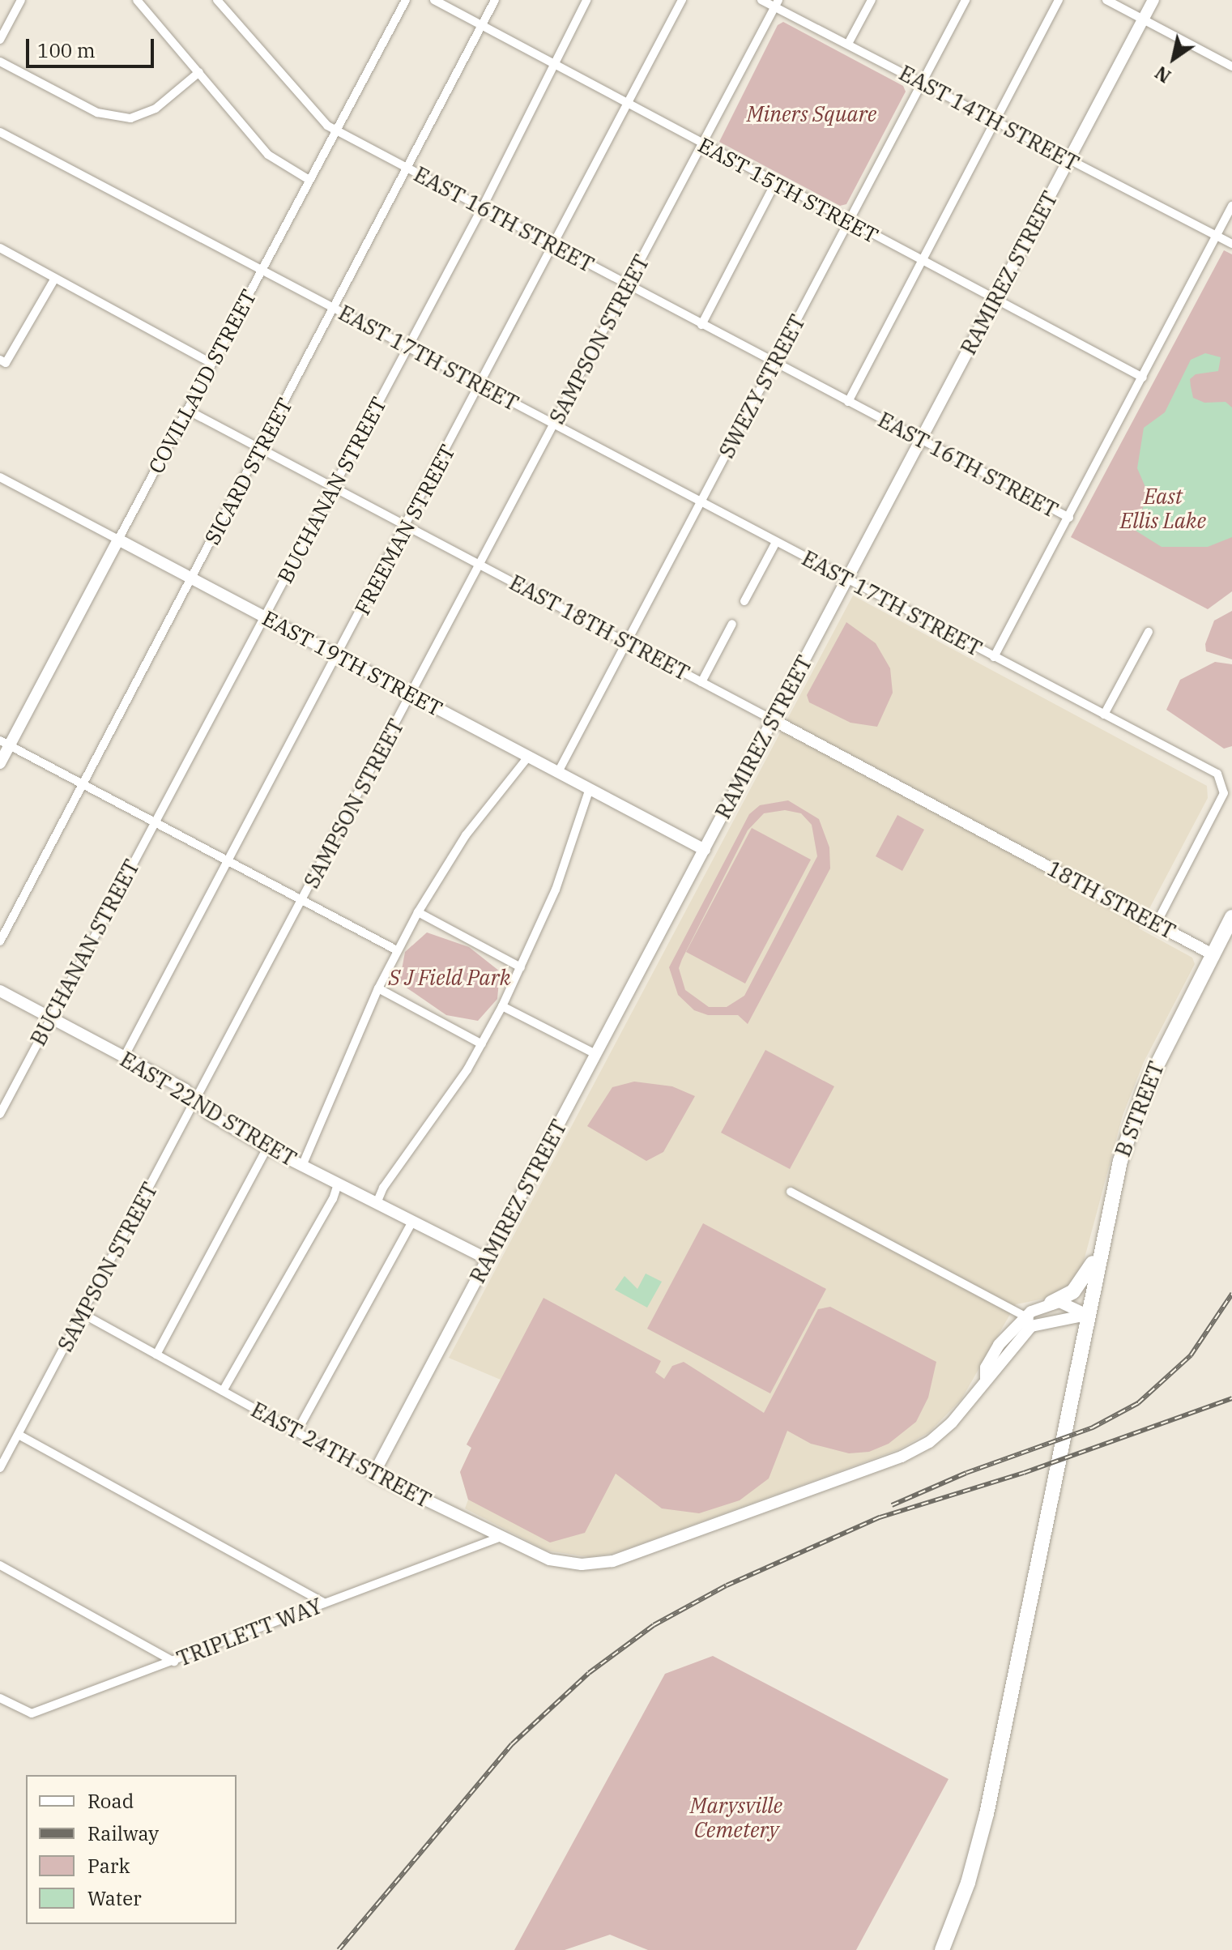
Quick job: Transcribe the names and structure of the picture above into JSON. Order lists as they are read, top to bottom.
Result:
{
  "streets": {
    "highway": ["B STREET"],
    "street": [
      "EAST 14TH STREET",
      "EAST 15TH STREET",
      "EAST 16TH STREET",
      "RAMIREZ STREET",
      "SAMPSON STREET",
      "EAST 17TH STREET",
      "COVILLAUD STREET",
      "SWEZY STREET",
      "SICARD STREET",
      "BUCHANAN STREET",
      "FREEMAN STREET",
      "EAST 18TH STREET",
      "EAST 19TH STREET",
      "18TH STREET",
      "EAST 22ND STREET",
      "EAST 24TH STREET",
      "TRIPLETT WAY"
    ]
  },
  "crossings": [
    ["EAST 14TH STREET", "RAMIREZ STREET"],
    ["EAST 14TH STREET", "SAMPSON STREET"],
    ["EAST 14TH STREET", "SWEZY STREET"],
    ["EAST 15TH STREET", "RAMIREZ STREET"],
    ["EAST 15TH STREET", "SAMPSON STREET"],
    ["EAST 15TH STREET", "SWEZY STREET"],
    ["EAST 15TH STREET", "SICARD STREET"],
    ["EAST 15TH STREET", "BUCHANAN STREET"],
    ["EAST 15TH STREET", "FREEMAN STREET"],
    ["EAST 16TH STREET", "RAMIREZ STREET"],
    ["EAST 16TH STREET", "SAMPSON STREET"],
    ["EAST 16TH STREET", "COVILLAUD STREET"],
    ["EAST 16TH STREET", "SWEZY STREET"],
    ["EAST 16TH STREET", "SICARD STREET"],
    ["EAST 16TH STREET", "BUCHANAN STREET"],
    ["EAST 16TH STREET", "FREEMAN STREET"],
    ["RAMIREZ STREET", "EAST 17TH STREET"],
    ["RAMIREZ STREET", "EAST 18TH STREET"],
    ["RAMIREZ STREET", "EAST 19TH STREET"],
    ["RAMIREZ STREET", "EAST 22ND STREET"],
    ["RAMIREZ STREET", "EAST 24TH STREET"],
    ["SAMPSON STREET", "EAST 17TH STREET"],
    ["SAMPSON STREET", "EAST 18TH STREET"],
    ["SAMPSON STREET", "EAST 19TH STREET"],
    ["SAMPSON STREET", "EAST 22ND STREET"],
    ["SAMPSON STREET", "EAST 24TH STREET"],
    ["EAST 17TH STREET", "COVILLAUD STREET"],
    ["EAST 17TH STREET", "SWEZY STREET"],
    ["EAST 17TH STREET", "SICARD STREET"],
    ["EAST 17TH STREET", "BUCHANAN STREET"],
    ["EAST 17TH STREET", "FREEMAN STREET"],
    ["EAST 17TH STREET", "18TH STREET"],
    ["COVILLAUD STREET", "EAST 18TH STREET"],
    ["COVILLAUD STREET", "EAST 19TH STREET"],
    ["SWEZY STREET", "EAST 18TH STREET"],
    ["SWEZY STREET", "EAST 19TH STREET"],
    ["SICARD STREET", "EAST 18TH STREET"],
    ["SICARD STREET", "EAST 19TH STREET"],
    ["BUCHANAN STREET", "EAST 18TH STREET"],
    ["BUCHANAN STREET", "EAST 19TH STREET"],
    ["BUCHANAN STREET", "EAST 22ND STREET"],
    ["FREEMAN STREET", "EAST 18TH STREET"],
    ["FREEMAN STREET", "EAST 19TH STREET"],
    ["FREEMAN STREET", "EAST 22ND STREET"],
    ["EAST 18TH STREET", "18TH STREET"],
    ["18TH STREET", "B STREET"],
    ["EAST 24TH STREET", "TRIPLETT WAY"]
  ],
  "parks": [
    "Miners Square",
    "East Ellis Lake",
    "S J Field Park",
    "Marysville Cemetery"
  ],
  "legend": [
    "Road",
    "Railway",
    "Park",
    "Water"
  ],
  "scale_bar": "100 m",
  "north": "bottom left"
}
